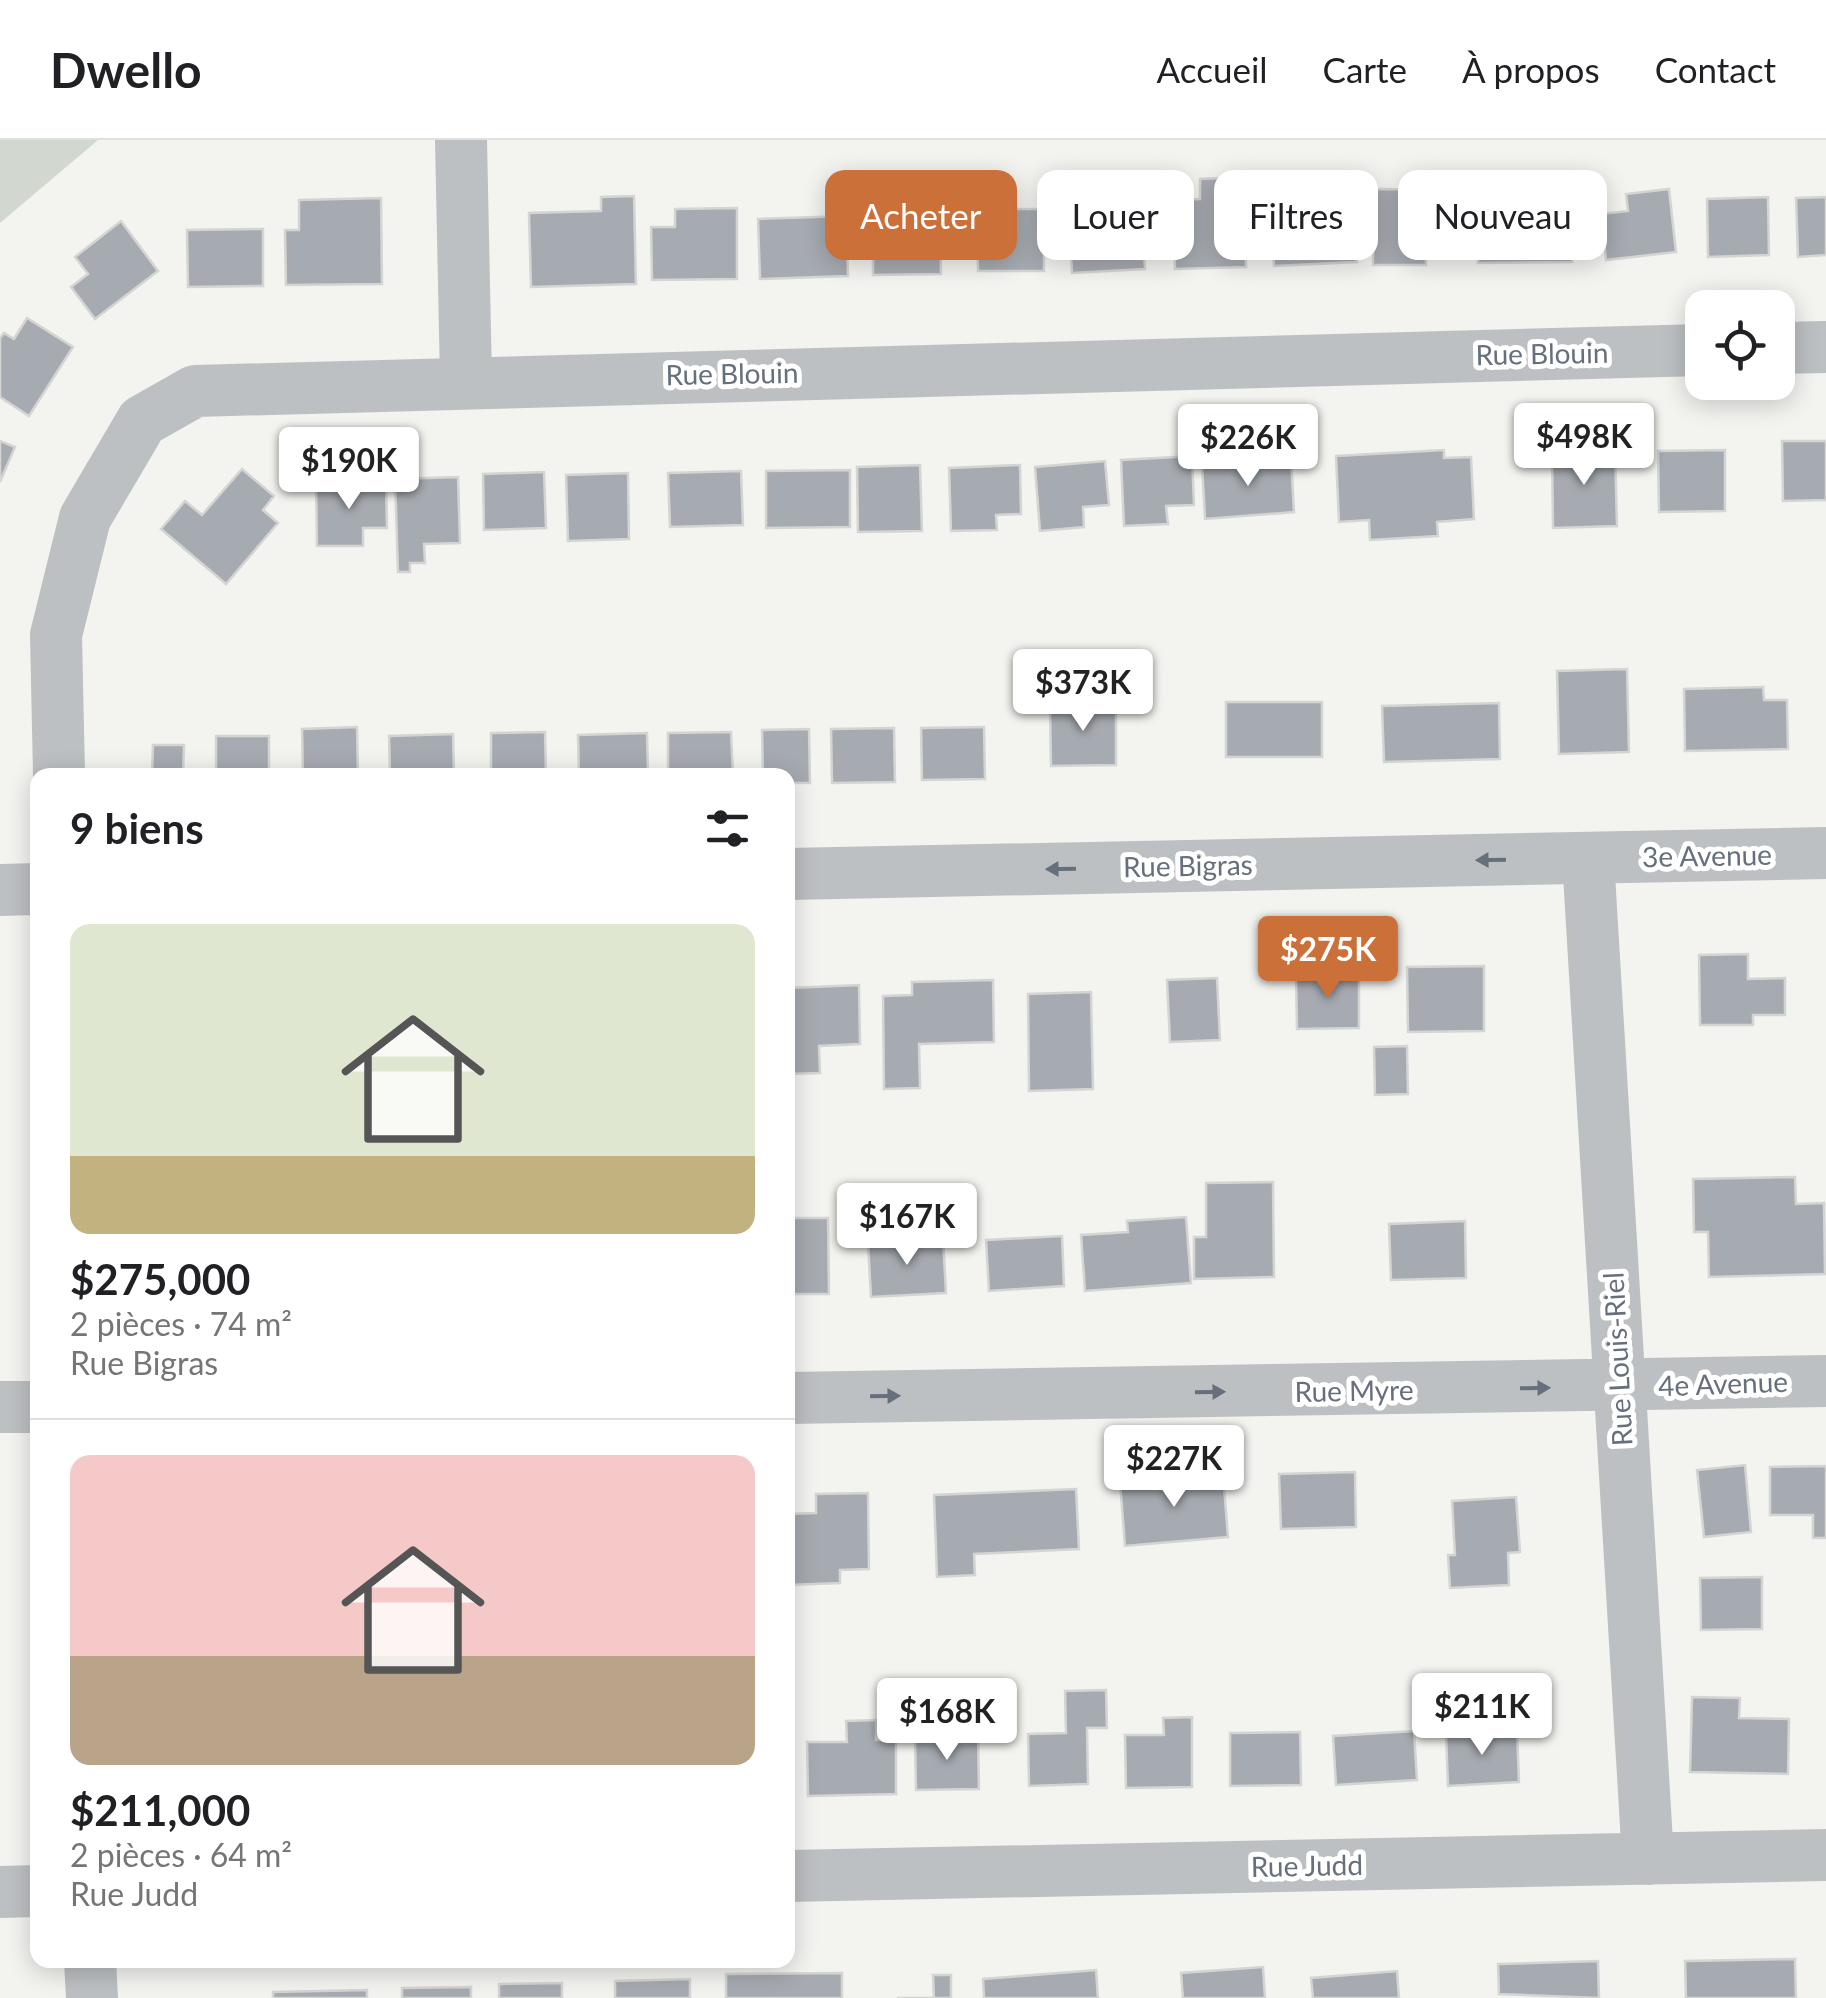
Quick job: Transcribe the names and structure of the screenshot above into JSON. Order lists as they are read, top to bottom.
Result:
{
  "streets": {
    "street": [
      "Rue Blouin",
      "3e Avenue",
      "Rue Bigras",
      "Rue Louis-Riel",
      "4e Avenue",
      "Rue Myre",
      "Rue Judd"
    ]
  },
  "crossings": [
    ["3e Avenue", "Rue Bigras"],
    ["3e Avenue", "Rue Louis-Riel"],
    ["Rue Bigras", "Rue Louis-Riel"],
    ["Rue Louis-Riel", "4e Avenue"],
    ["Rue Louis-Riel", "Rue Myre"],
    ["Rue Louis-Riel", "Rue Judd"],
    ["4e Avenue", "Rue Myre"]
  ],
  "one_way": ["Rue Bigras", "Rue Myre"],
  "page": {
    "header": "Dwello",
    "nav": [
      "Accueil",
      "Carte",
      "À propos",
      "Contact"
    ],
    "chip": [
      "Acheter",
      "Louer",
      "Filtres",
      "Nouveau"
    ],
    "price": [
      "$498K",
      "$226K",
      "$190K",
      "$373K",
      "$275K",
      "$167K",
      "$227K",
      "$211K",
      "$168K"
    ],
    "heading": "9 biens",
    "list": [
      {
        "name": "$275,000",
        "note": "2 pièces · 74 m² · Rue Bigras"
      },
      {
        "name": "$211,000",
        "note": "2 pièces · 64 m² · Rue Judd"
      }
    ]
  }
}
